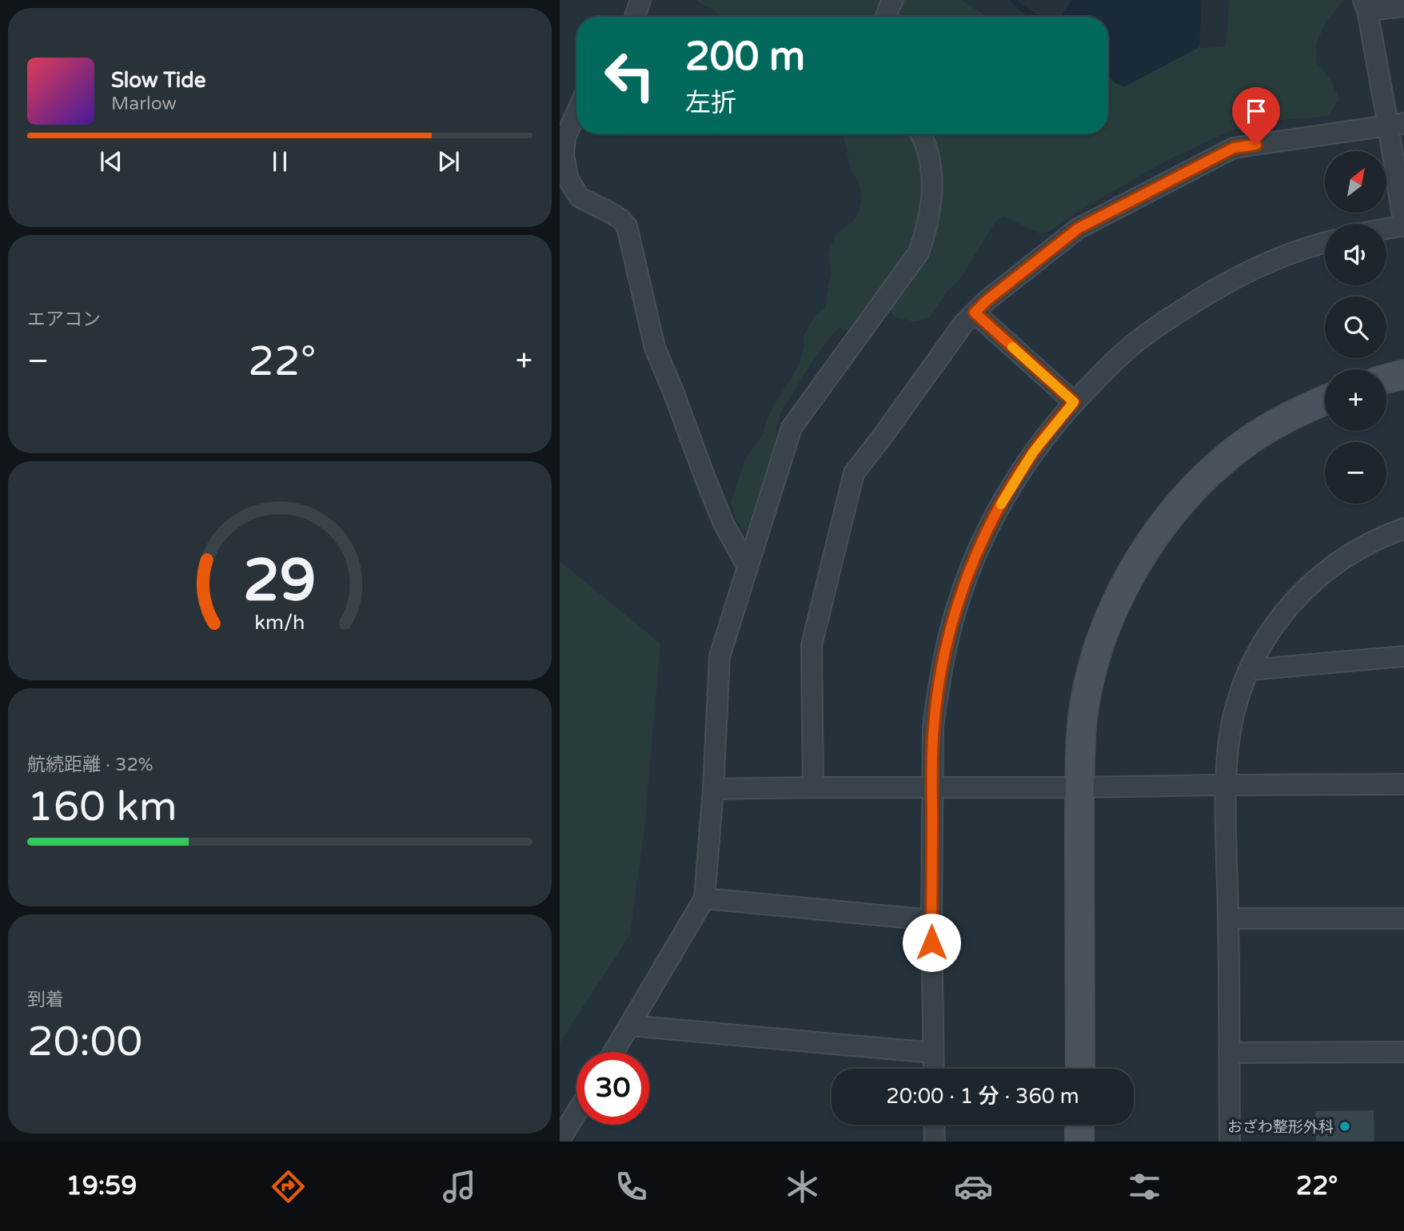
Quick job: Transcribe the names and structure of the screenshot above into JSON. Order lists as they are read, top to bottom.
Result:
{
  "places": ["おざわ整形外科"],
  "north": "top right",
  "page": {
    "turn": ["200 m", "左折"],
    "song": ["Slow Tide", "Marlow"],
    "map_buttons": ["+", "−"],
    "tile": [
      "エアコン",
      ["航続距離 · 32%", "160 km"],
      ["到着", "20:00"]
    ],
    "heat": ["−", "22°", "+"],
    "limit": "30",
    "trip": "20:00 · 1 分 · 360 m",
    "tabs": ["19:59", "22°"],
    "gauge": ["29", "km/h"]
  }
}
